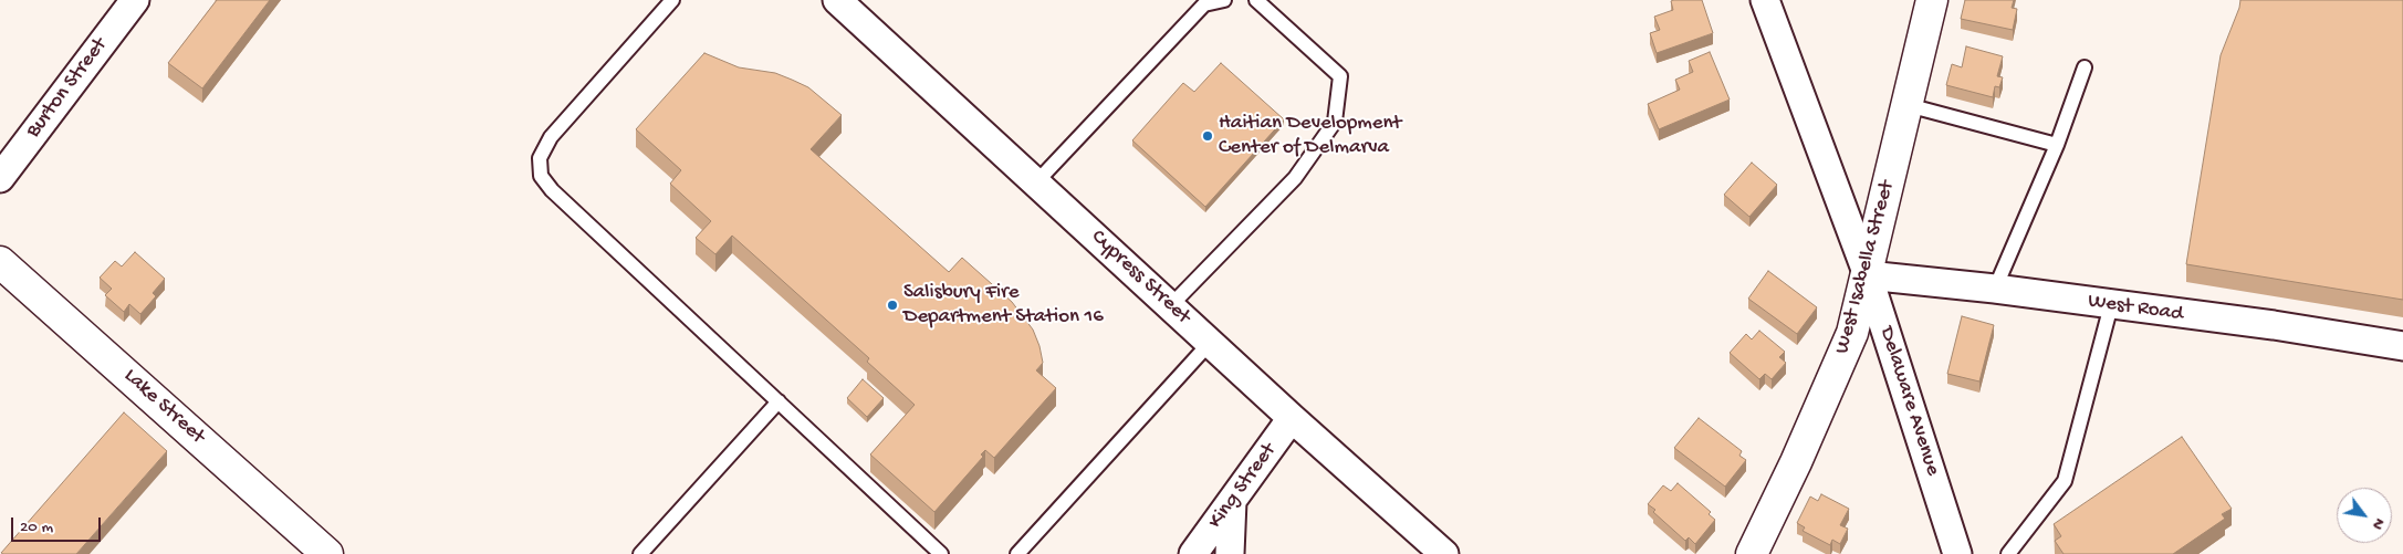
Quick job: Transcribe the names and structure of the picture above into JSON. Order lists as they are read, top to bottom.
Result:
{
  "streets": {
    "street": [
      "Burton Street",
      "West Isabella Street",
      "Cypress Street",
      "West Road",
      "Delaware Avenue",
      "Lake Street",
      "King Street"
    ]
  },
  "crossings": [
    ["West Isabella Street", "West Road"],
    ["West Isabella Street", "Delaware Avenue"],
    ["Cypress Street", "King Street"],
    ["West Road", "Delaware Avenue"]
  ],
  "places": ["Haitian Development Center of Delmarva", "Salisbury Fire Department Station 16"],
  "scale_bar": "20 m",
  "north": "bottom right"
}
